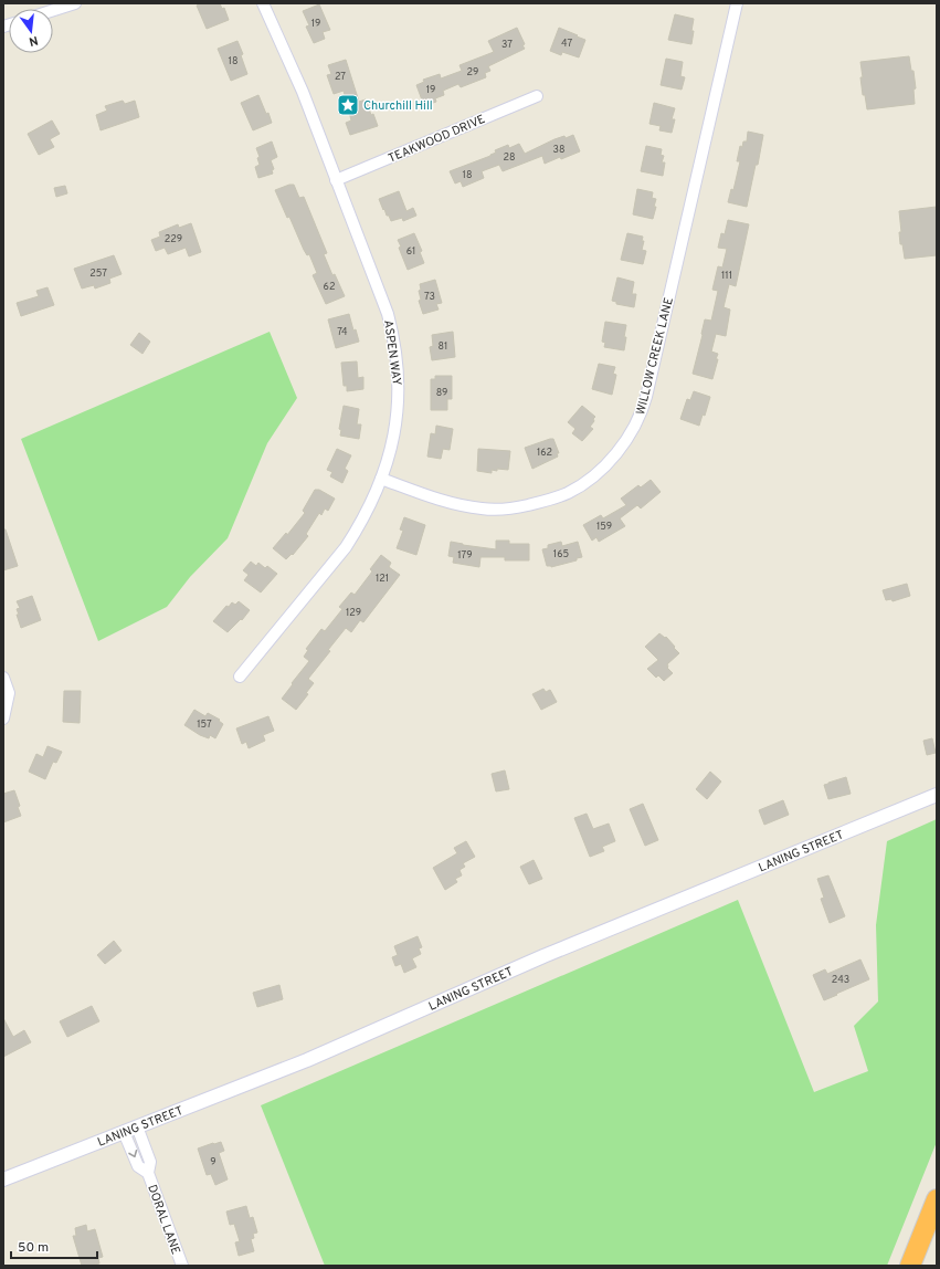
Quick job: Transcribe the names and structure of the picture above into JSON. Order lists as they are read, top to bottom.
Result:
{
  "streets": {
    "street": [
      "TEAKWOOD DRIVE",
      "ASPEN WAY",
      "WILLOW CREEK LANE",
      "LANING STREET",
      "DORAL LANE"
    ]
  },
  "crossings": [
    ["TEAKWOOD DRIVE", "ASPEN WAY"],
    ["ASPEN WAY", "WILLOW CREEK LANE"],
    ["LANING STREET", "DORAL LANE"]
  ],
  "places": {
    "place": ["Churchill Hill"]
  },
  "house_numbers": [
    "19",
    "47",
    "37",
    "18",
    "29",
    "27",
    "19",
    "38",
    "28",
    "18",
    "229",
    "61",
    "257",
    "111",
    "62",
    "73",
    "74",
    "81",
    "89",
    "162",
    "159",
    "165",
    "179",
    "121",
    "129",
    "157",
    "243",
    "9"
  ],
  "scale_bar": "50 m",
  "north": "bottom"
}
